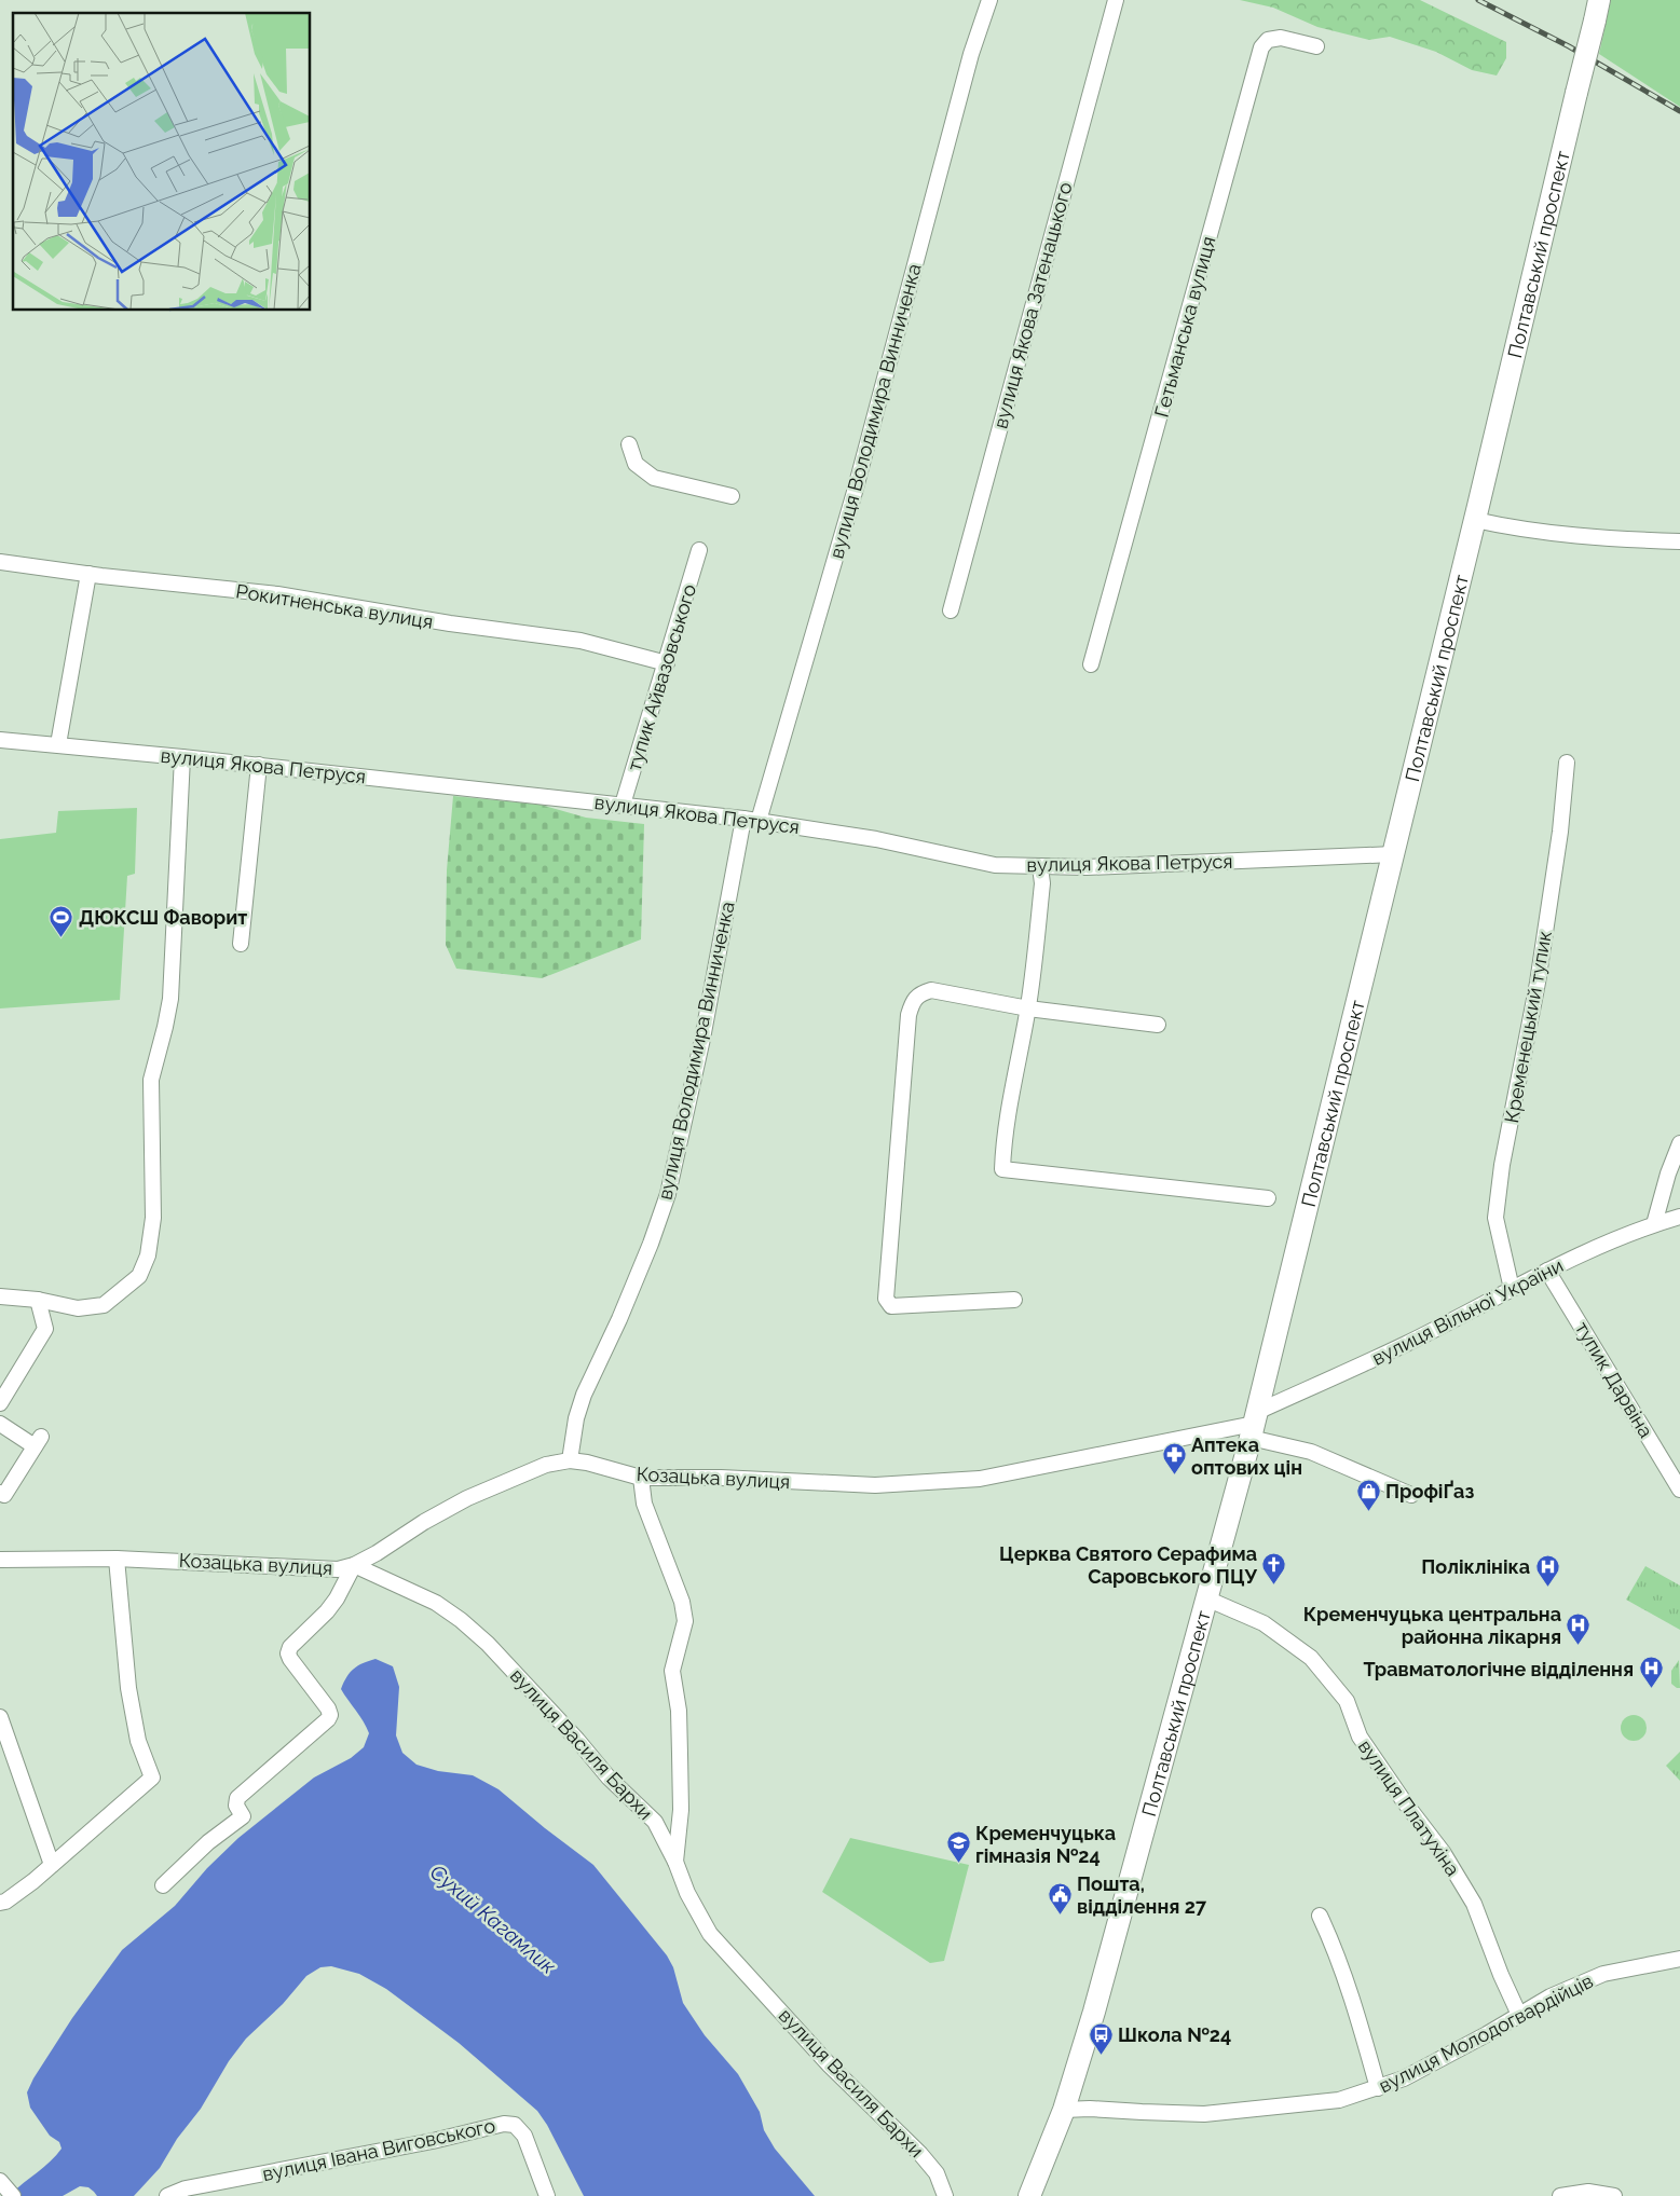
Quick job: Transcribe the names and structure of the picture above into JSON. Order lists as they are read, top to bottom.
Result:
{
  "streets": {
    "highway": ["Полтавський проспект"],
    "street": [
      "вулиця Якова Затенацького",
      "Гетьманська вулиця",
      "вулиця Володимира Винниченка",
      "Рокитненська вулиця",
      "тупик Айвазовського",
      "вулиця Якова Петруся",
      "Кременецький тупик",
      "вулиця Вільної України",
      "тупик Дарвіна",
      "Козацька вулиця",
      "вулиця Василя Бархи",
      "вулиця Платухіна",
      "вулиця Молодогвардійців",
      "вулиця Івана Виговського"
    ]
  },
  "crossings": [
    ["Полтавський проспект", "вулиця Якова Петруся"],
    ["Полтавський проспект", "вулиця Вільної України"],
    ["Полтавський проспект", "Козацька вулиця"],
    ["Полтавський проспект", "вулиця Платухіна"],
    ["Полтавський проспект", "вулиця Молодогвардійців"],
    ["вулиця Володимира Винниченка", "вулиця Якова Петруся"],
    ["вулиця Володимира Винниченка", "Козацька вулиця"],
    ["Рокитненська вулиця", "тупик Айвазовського"],
    ["тупик Айвазовського", "вулиця Якова Петруся"],
    ["Кременецький тупик", "вулиця Вільної України"],
    ["вулиця Вільної України", "тупик Дарвіна"],
    ["вулиця Вільної України", "Козацька вулиця"],
    ["Козацька вулиця", "вулиця Василя Бархи"],
    ["вулиця Платухіна", "вулиця Молодогвардійців"]
  ],
  "water": ["Сухий Кагамлик"],
  "places": {
    "sports": ["ДЮКСШ Фаворит"],
    "pharmacy": ["Аптека оптових цін"],
    "shop": ["ПрофіҐаз"],
    "church": ["Церква Святого Серафима Саровського ПЦУ"],
    "hospital": ["Поліклініка", "Кременчуцька центральна районна лікарня", "Травматологічне відділення"],
    "school or university": ["Кременчуцька гімназія №24"],
    "public building": ["Пошта, відділення 27"],
    "bus stop": ["Школа №24"]
  }
}
